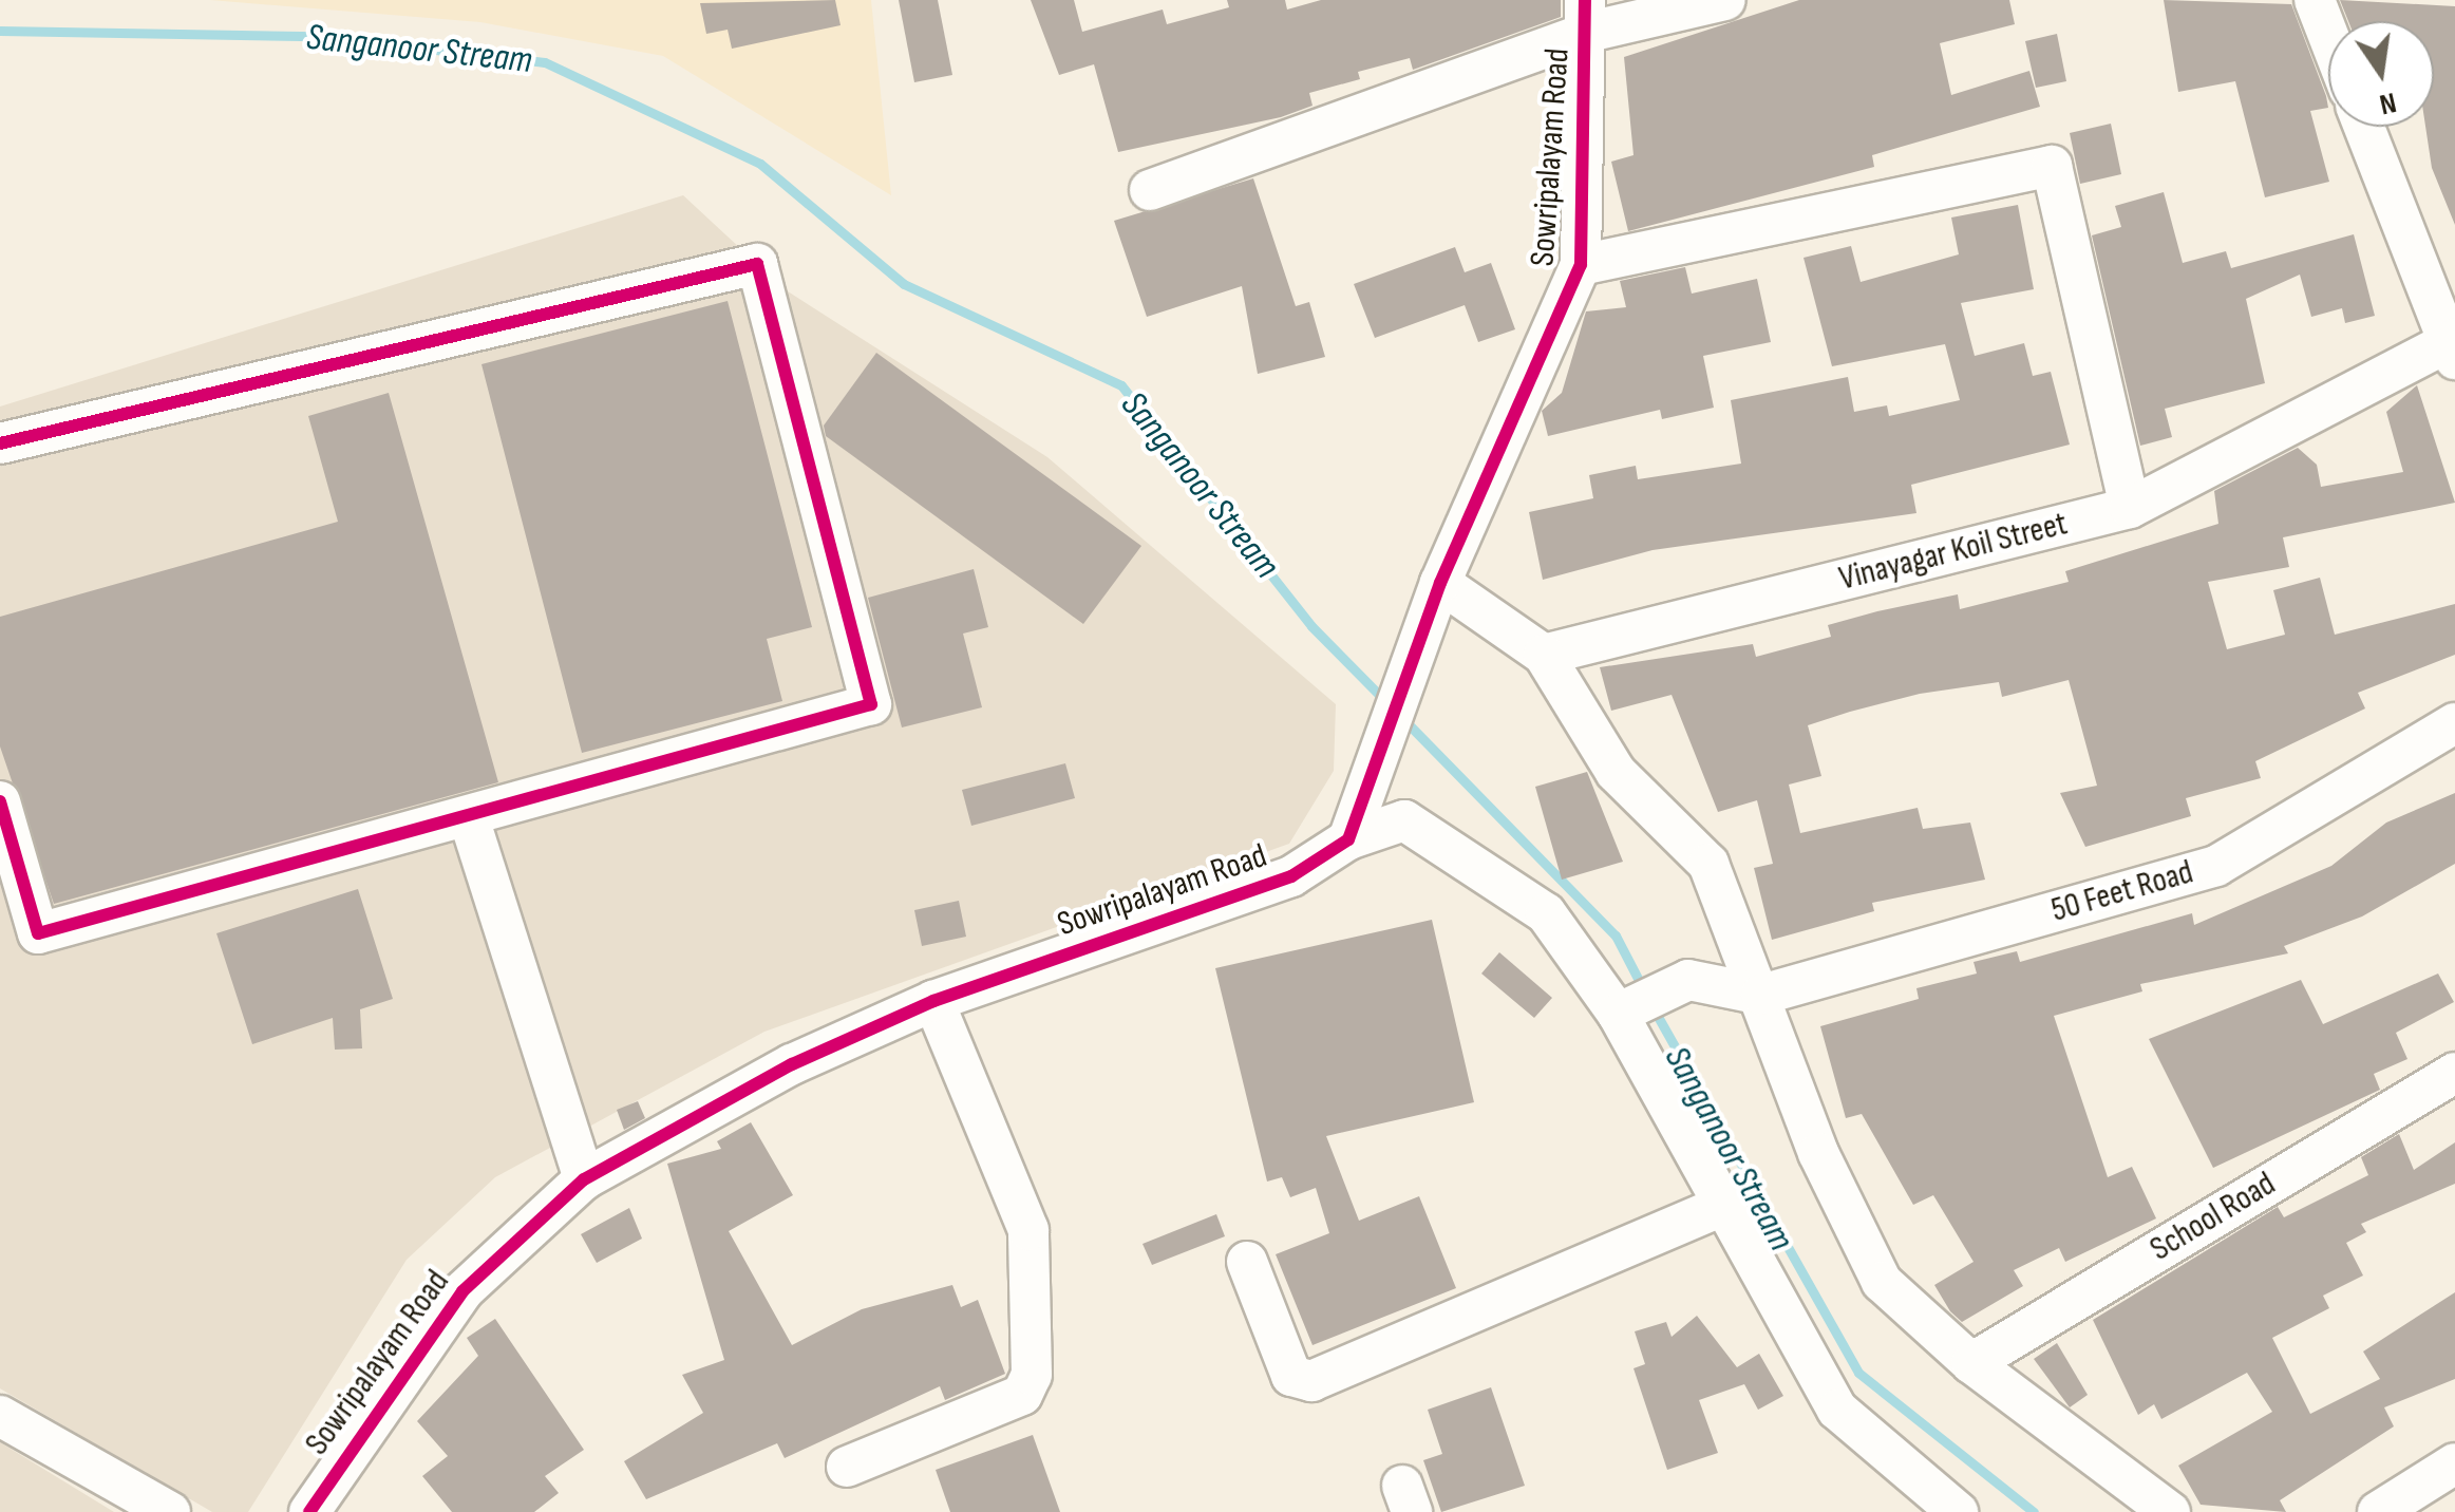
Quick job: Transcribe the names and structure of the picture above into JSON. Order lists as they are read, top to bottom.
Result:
{
  "streets": {
    "street": [
      "Sowripalayam Road",
      "Vinayagar Koil Street",
      "50 Feet Road",
      "School Road"
    ]
  },
  "water": ["Sanganoor Stream"],
  "north": "bottom"
}
